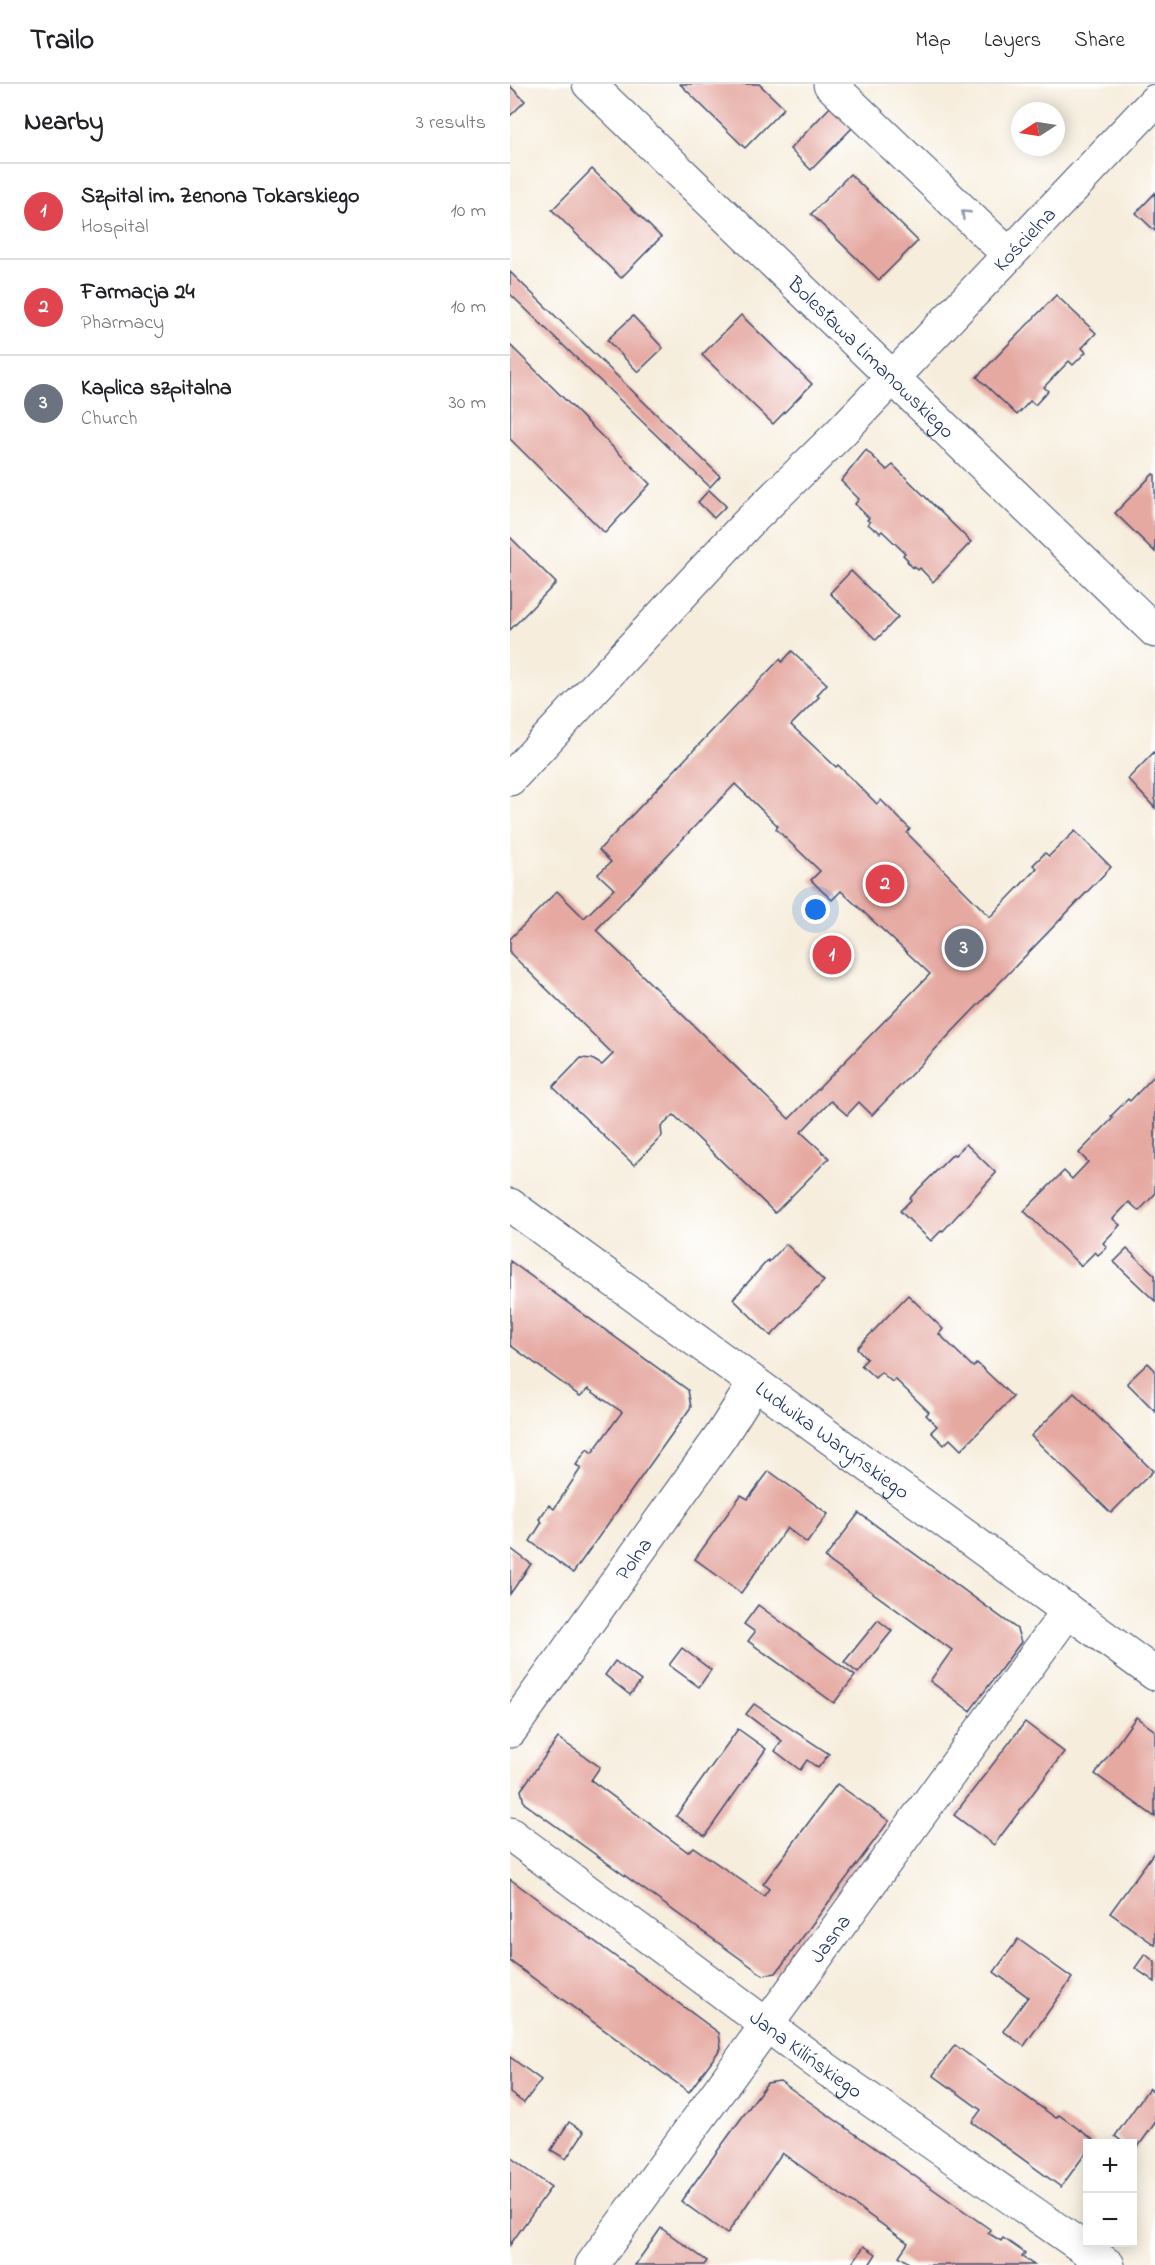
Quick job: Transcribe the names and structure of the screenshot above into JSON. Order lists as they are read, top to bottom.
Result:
{
  "streets": {
    "street": [
      "Kościelna",
      "Bolesława Limanowskiego",
      "Ludwika Waryńskiego",
      "Polna",
      "Jasna",
      "Jana Kilińskiego"
    ]
  },
  "crossings": [
    ["Kościelna", "Bolesława Limanowskiego"],
    ["Ludwika Waryńskiego", "Polna"],
    ["Ludwika Waryńskiego", "Jasna"],
    ["Jasna", "Jana Kilińskiego"]
  ],
  "north": "left",
  "page": {
    "header": "Trailo",
    "nav": ["Map", "Layers", "Share"],
    "heading": ["Nearby", "3 results"],
    "list": [
      {
        "mark": "1",
        "name": "Szpital im. Zenona Tokarskiego",
        "note": "Hospital",
        "value": "10 m"
      },
      {
        "mark": "2",
        "name": "Farmacja 24",
        "note": "Pharmacy",
        "value": "10 m"
      },
      {
        "mark": "3",
        "name": "Kaplica szpitalna",
        "note": "Church",
        "value": "30 m"
      }
    ],
    "pins": ["2", "3", "1"],
    "map_buttons": ["+", "−"]
  }
}
